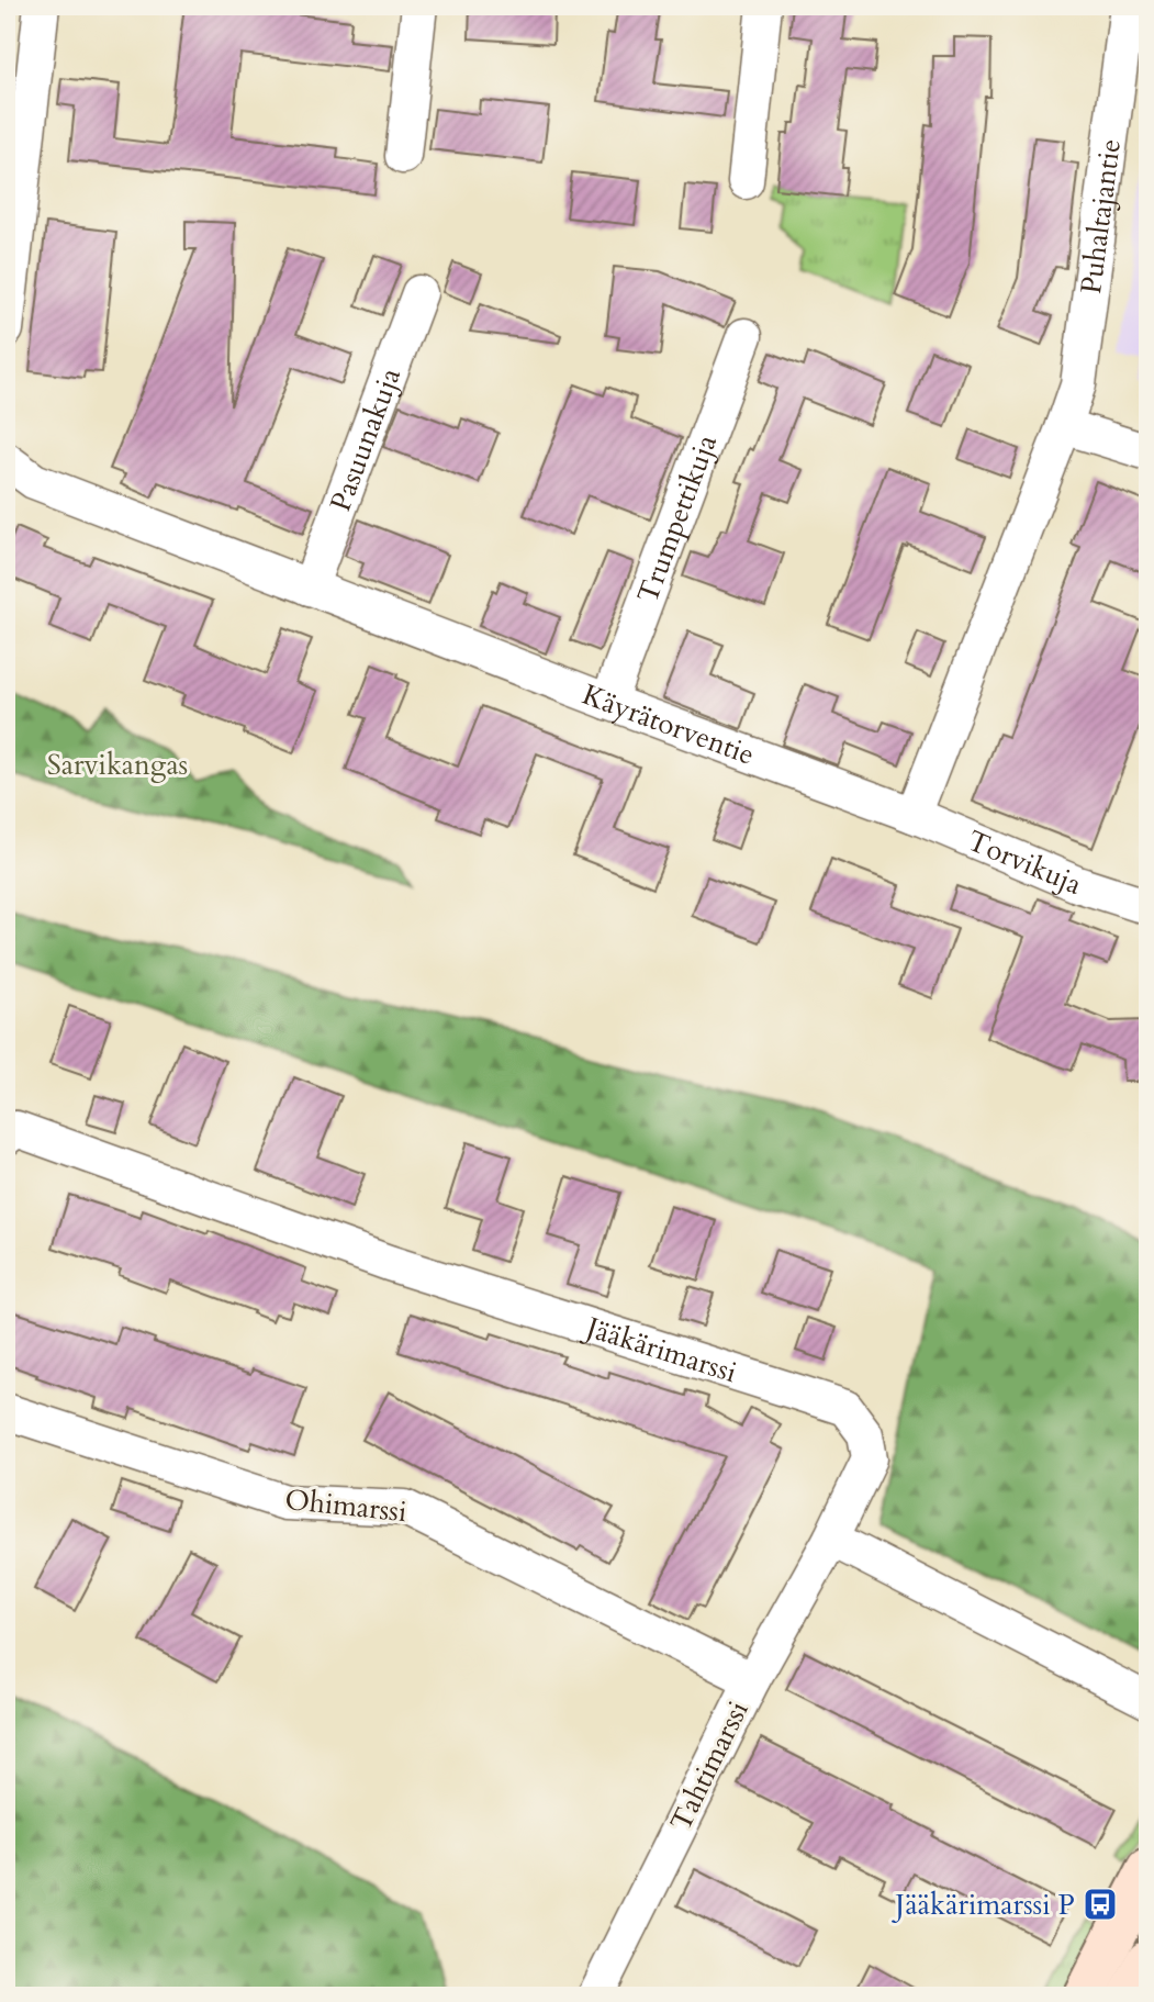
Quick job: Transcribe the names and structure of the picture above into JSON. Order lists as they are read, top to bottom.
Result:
{
  "streets": {
    "street": [
      "Puhaltajantie",
      "Pasuunakuja",
      "Trumpettikuja",
      "Käyrätorventie",
      "Torvikuja",
      "Jääkärimarssi",
      "Ohimarssi",
      "Tahtimarssi"
    ]
  },
  "crossings": [
    ["Pasuunakuja", "Käyrätorventie"],
    ["Trumpettikuja", "Käyrätorventie"],
    ["Käyrätorventie", "Torvikuja"],
    ["Jääkärimarssi", "Tahtimarssi"],
    ["Ohimarssi", "Tahtimarssi"]
  ],
  "parks": ["Sarvikangas"],
  "places": {
    "bus stop": ["Jääkärimarssi P"]
  }
}
